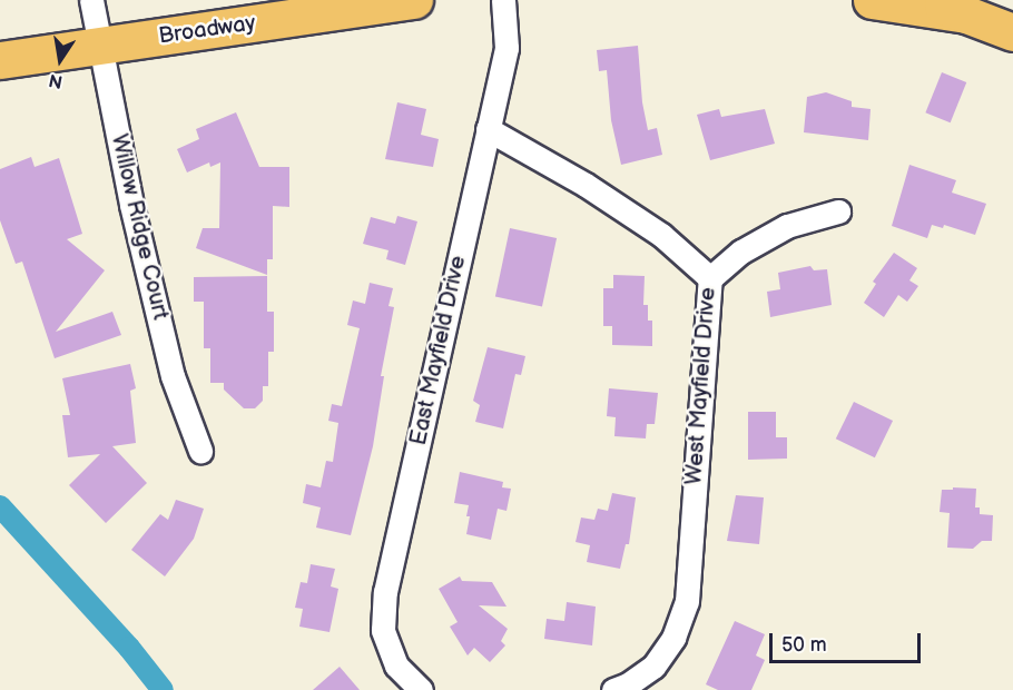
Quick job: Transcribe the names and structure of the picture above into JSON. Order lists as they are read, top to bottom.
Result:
{
  "streets": {
    "main road": ["Broadway"],
    "street": ["Willow Ridge Court", "East Mayfield Drive", "West Mayfield Drive"]
  },
  "crossings": [
    ["Broadway", "Willow Ridge Court"],
    ["East Mayfield Drive", "West Mayfield Drive"]
  ],
  "scale_bar": "50 m",
  "north": "bottom"
}
